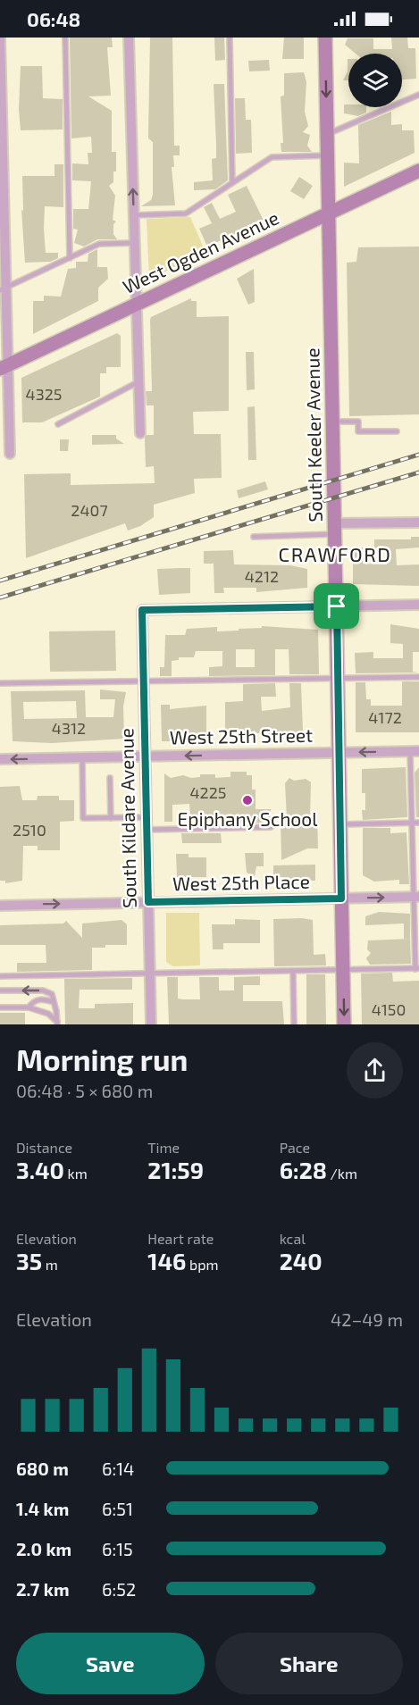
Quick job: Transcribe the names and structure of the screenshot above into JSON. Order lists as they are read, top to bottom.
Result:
{
  "streets": {
    "street": [
      "West Ogden Avenue",
      "South Keeler Avenue",
      "West 25th Street",
      "South Kildare Avenue",
      "West 25th Place"
    ]
  },
  "crossings": [
    ["West Ogden Avenue", "South Keeler Avenue"],
    ["South Keeler Avenue", "West 25th Street"],
    ["South Keeler Avenue", "South Kildare Avenue"],
    ["South Keeler Avenue", "West 25th Place"],
    ["West 25th Street", "South Kildare Avenue"],
    ["South Kildare Avenue", "West 25th Place"]
  ],
  "one_way": ["West 25th Street", "West 25th Place"],
  "districts": ["CRAWFORD"],
  "places": ["Epiphany School"],
  "house_numbers": [
    "4325",
    "2407",
    "4212",
    "4172",
    "4312",
    "4225",
    "2510",
    "4150"
  ],
  "page": {
    "status": "06:48",
    "heading": ["Morning run", "06:48 · 5 × 680 m"],
    "stats": [
      ["Distance", "3.40 km"],
      ["Time", "21:59"],
      ["Pace", "6:28 /km"],
      ["Elevation", "35 m"],
      ["Heart rate", "146 bpm"],
      ["kcal", "240"]
    ],
    "chart": ["Elevation", "42–49 m"],
    "list": [
      {
        "name": "680 m",
        "note": "6:14"
      },
      {
        "name": "1.4 km",
        "note": "6:51"
      },
      {
        "name": "2.0 km",
        "note": "6:15"
      },
      {
        "name": "2.7 km",
        "note": "6:52"
      }
    ],
    "buttons": ["Save", "Share"]
  }
}
